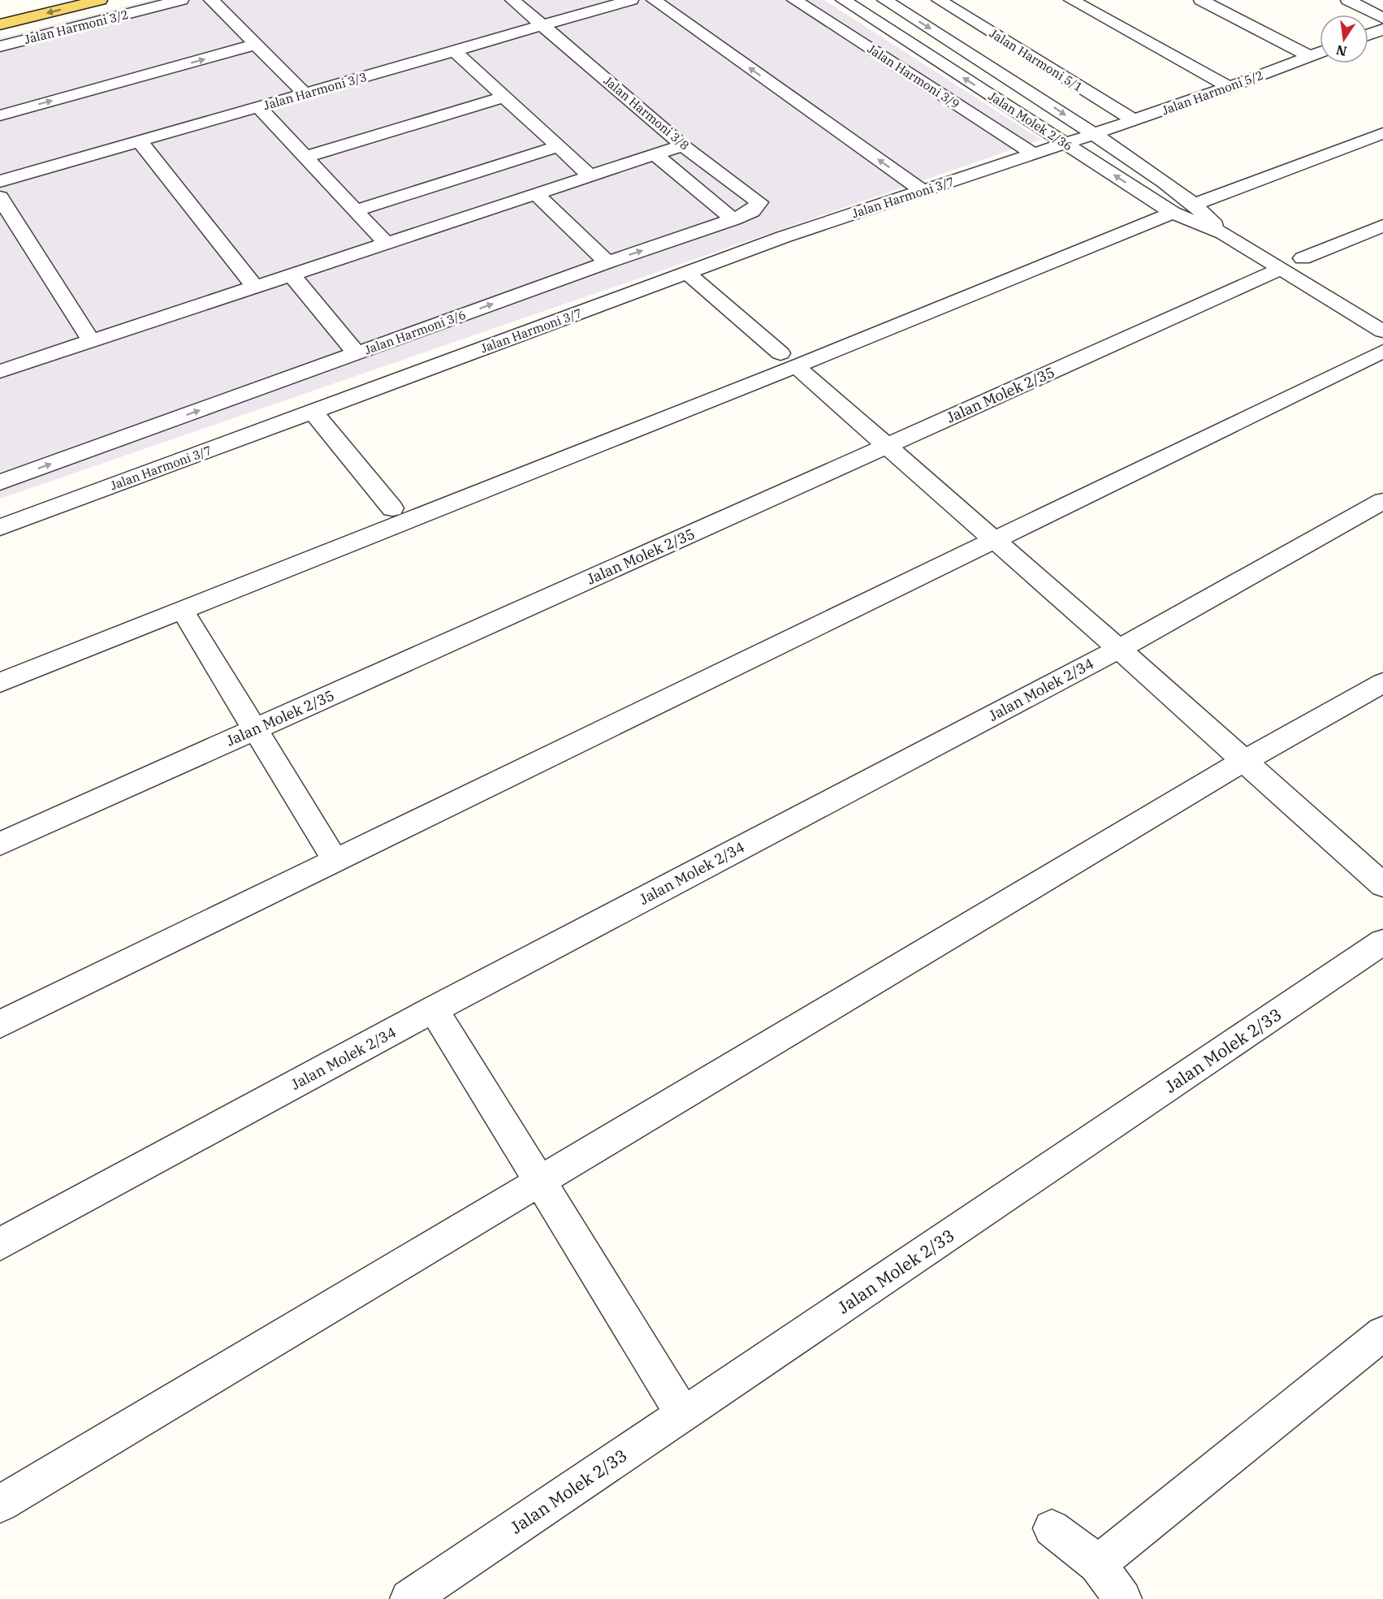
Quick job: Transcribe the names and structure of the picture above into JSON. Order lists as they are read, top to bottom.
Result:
{
  "streets": {
    "street": [
      "Jalan Harmoni 3/2",
      "Jalan Harmoni 5/1",
      "Jalan Harmoni 3/9",
      "Jalan Harmoni 3/3",
      "Jalan Harmoni 5/2",
      "Jalan Harmoni 3/8",
      "Jalan Molek 2/36",
      "Jalan Harmoni 3/7",
      "Jalan Harmoni 3/6",
      "Jalan Molek 2/35",
      "Jalan Molek 2/34",
      "Jalan Molek 2/33"
    ]
  },
  "crossings": [
    ["Jalan Harmoni 5/1", "Jalan Harmoni 5/2"],
    ["Jalan Harmoni 3/9", "Jalan Harmoni 3/7"],
    ["Jalan Harmoni 3/3", "Jalan Harmoni 3/8"],
    ["Jalan Harmoni 5/2", "Jalan Molek 2/36"],
    ["Jalan Harmoni 5/2", "Jalan Harmoni 3/7"],
    ["Jalan Harmoni 3/8", "Jalan Harmoni 3/6"],
    ["Jalan Molek 2/36", "Jalan Harmoni 3/7"],
    ["Jalan Molek 2/36", "Jalan Molek 2/35"]
  ],
  "north": "bottom"
}
